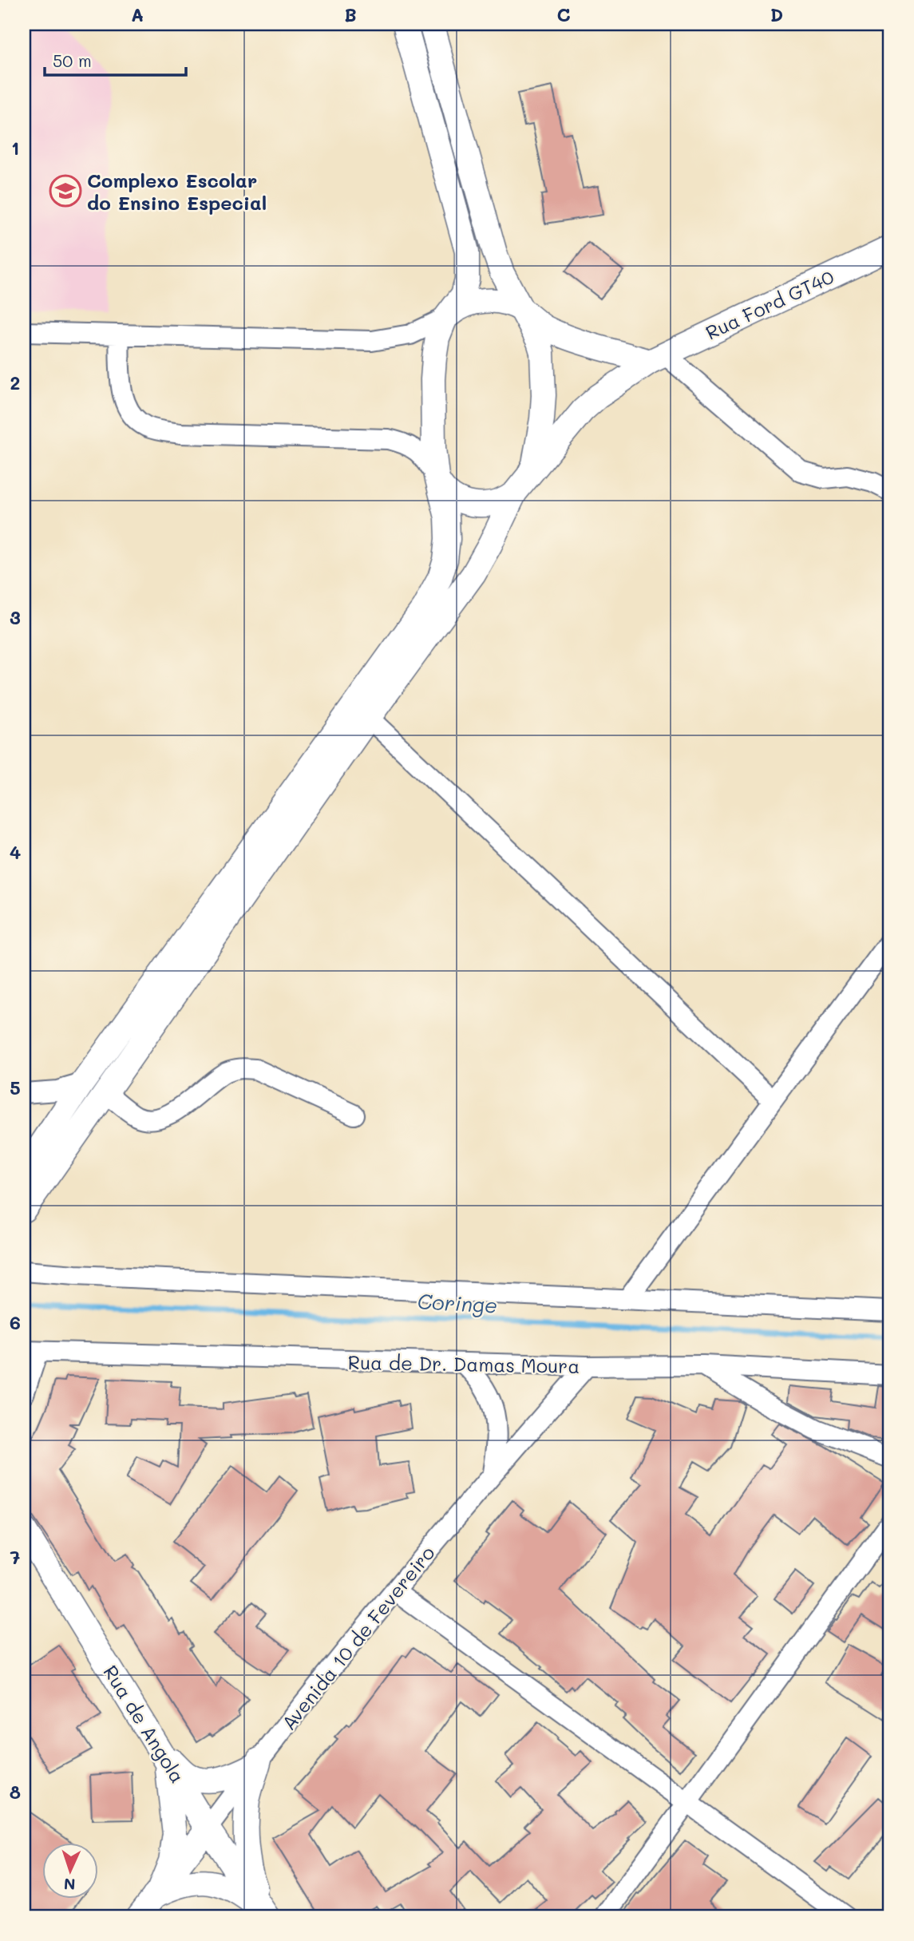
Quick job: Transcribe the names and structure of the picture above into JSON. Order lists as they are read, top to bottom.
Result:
{
  "streets": {
    "street": [
      "Rua Ford GT40",
      "Rua de Dr. Damas Moura",
      "Avenida 10 de Fevereiro",
      "Rua de Angola"
    ]
  },
  "crossings": [
    ["Rua de Dr. Damas Moura", "Avenida 10 de Fevereiro"],
    ["Avenida 10 de Fevereiro", "Rua de Angola"]
  ],
  "water": ["Coringe"],
  "places": {
    "school or university": ["Complexo Escolar do Ensino Especial"]
  },
  "scale_bar": "50 m",
  "north": "bottom",
  "grid": {
    "columns": [
      "A",
      "B",
      "C",
      "D"
    ],
    "rows": [
      "1",
      "2",
      "3",
      "4",
      "5",
      "6",
      "7",
      "8"
    ]
  }
}
